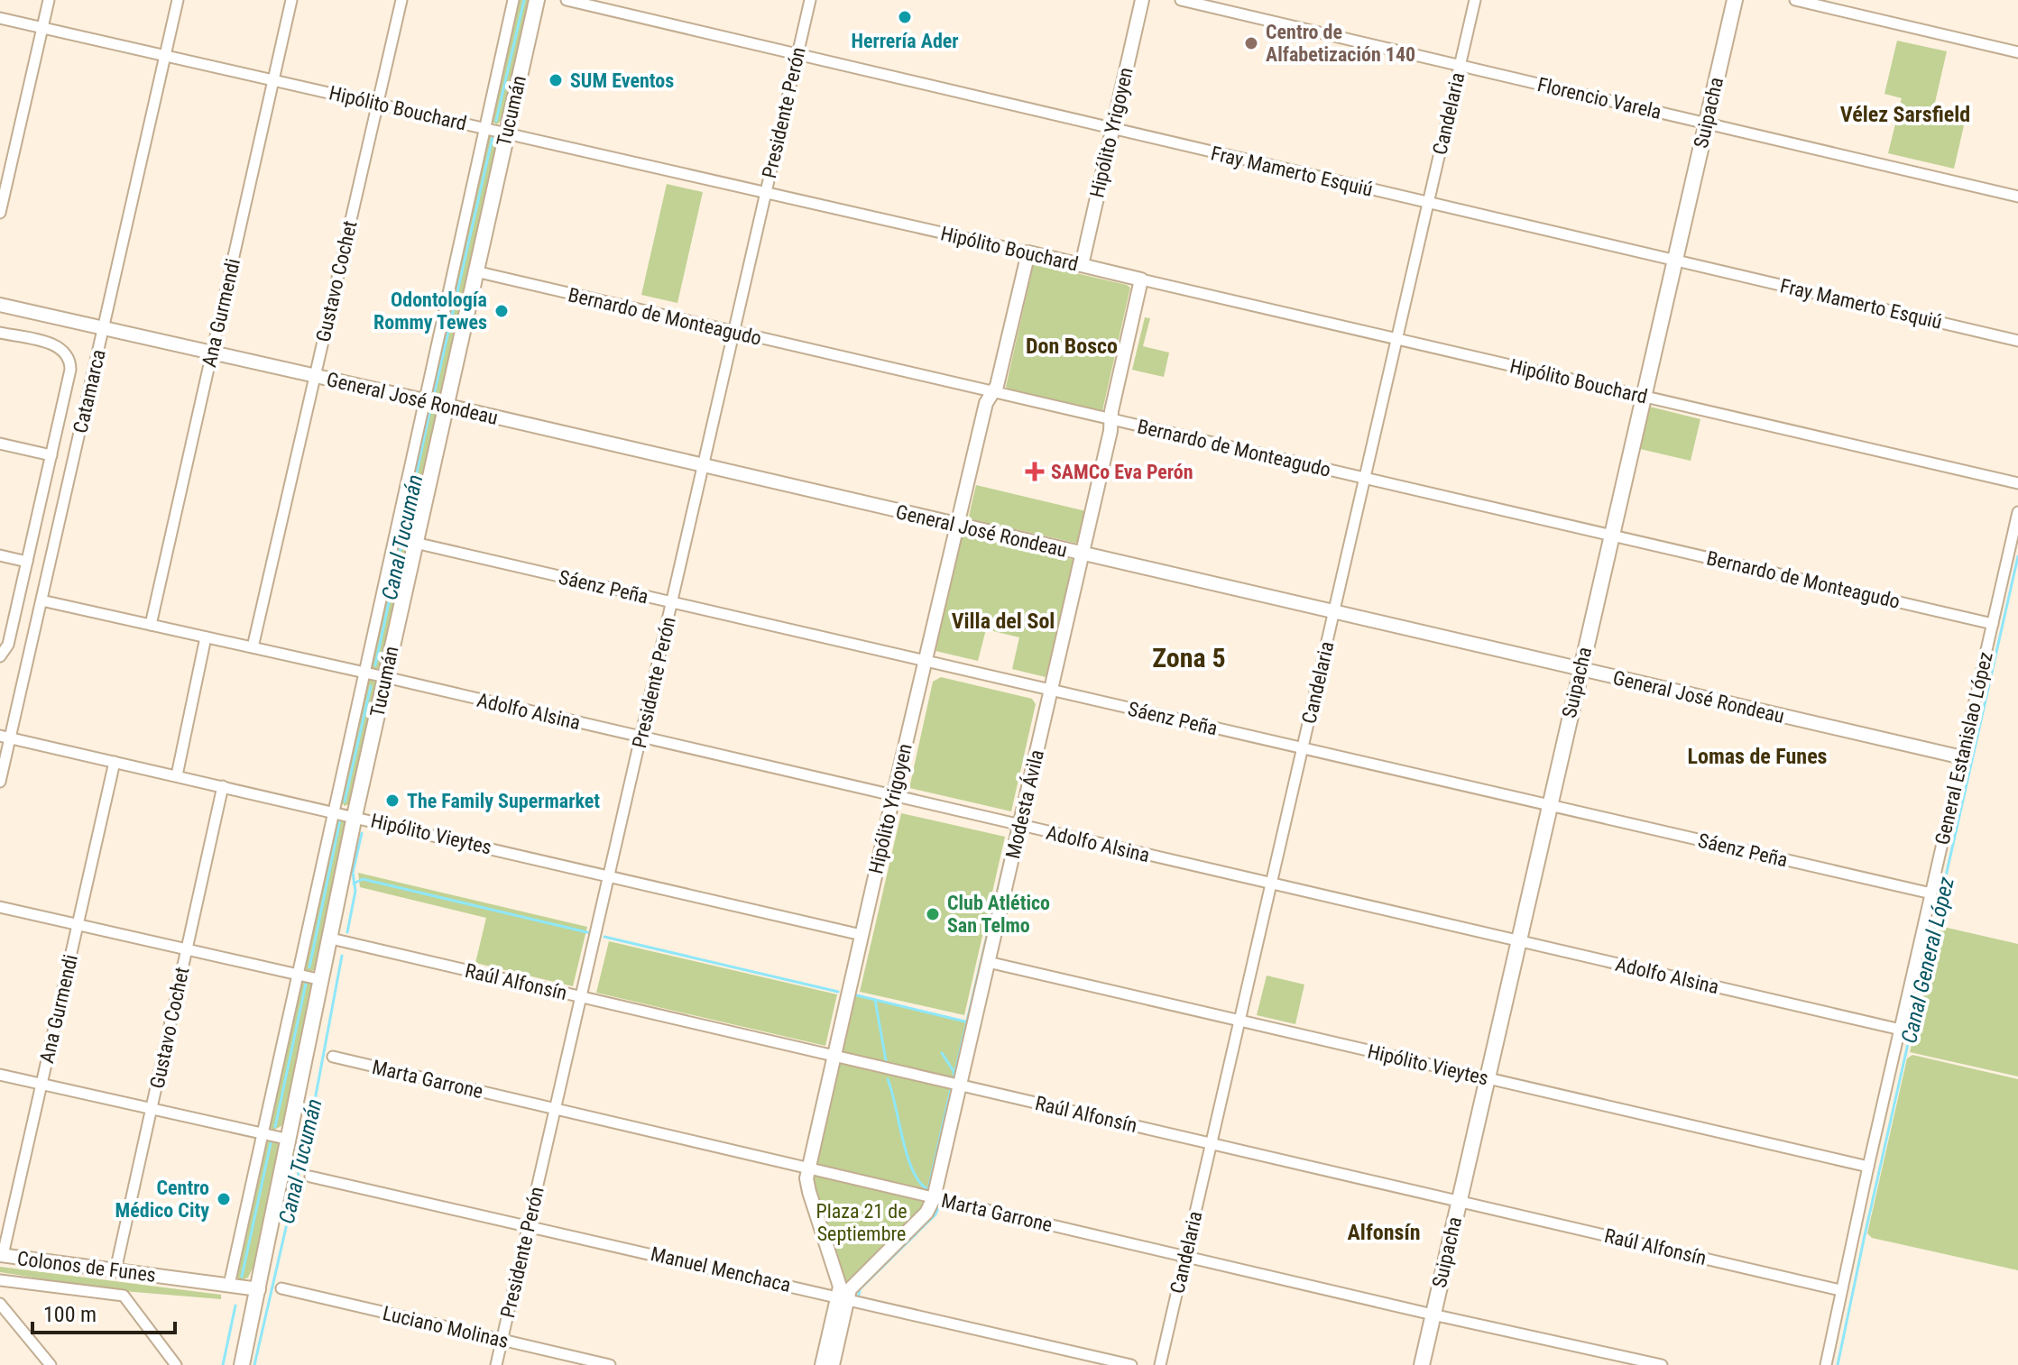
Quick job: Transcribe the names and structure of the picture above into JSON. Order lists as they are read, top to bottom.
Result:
{
  "streets": {
    "main road": ["Tucumán", "Suipacha"],
    "street": [
      "Florencio Varela",
      "Hipólito Bouchard",
      "Presidente Perón",
      "Candelaria",
      "Hipólito Yrigoyen",
      "Fray Mamerto Esquiú",
      "Gustavo Cochet",
      "Ana Gurmendi",
      "Bernardo de Monteagudo",
      "Catamarca",
      "General José Rondeau",
      "Sáenz Peña",
      "Adolfo Alsina",
      "General Estanislao López",
      "Modesta Ávila",
      "Hipólito Vieytes",
      "Raúl Alfonsín",
      "Marta Garrone",
      "Colonos de Funes",
      "Manuel Menchaca",
      "Luciano Molinas"
    ]
  },
  "crossings": [
    ["Florencio Varela", "Suipacha"],
    ["Florencio Varela", "Candelaria"],
    ["Hipólito Bouchard", "Tucumán"],
    ["Hipólito Bouchard", "Presidente Perón"],
    ["Hipólito Bouchard", "Suipacha"],
    ["Hipólito Bouchard", "Candelaria"],
    ["Hipólito Bouchard", "Hipólito Yrigoyen"],
    ["Hipólito Bouchard", "Gustavo Cochet"],
    ["Hipólito Bouchard", "Ana Gurmendi"],
    ["Hipólito Bouchard", "Catamarca"],
    ["Hipólito Bouchard", "Modesta Ávila"],
    ["Tucumán", "Bernardo de Monteagudo"],
    ["Tucumán", "General José Rondeau"],
    ["Tucumán", "Sáenz Peña"],
    ["Tucumán", "Adolfo Alsina"],
    ["Tucumán", "Hipólito Vieytes"],
    ["Tucumán", "Raúl Alfonsín"],
    ["Tucumán", "Colonos de Funes"],
    ["Presidente Perón", "Fray Mamerto Esquiú"],
    ["Presidente Perón", "Bernardo de Monteagudo"],
    ["Presidente Perón", "General José Rondeau"],
    ["Presidente Perón", "Sáenz Peña"],
    ["Presidente Perón", "Adolfo Alsina"],
    ["Presidente Perón", "Hipólito Vieytes"],
    ["Presidente Perón", "Raúl Alfonsín"],
    ["Presidente Perón", "Marta Garrone"],
    ["Presidente Perón", "Manuel Menchaca"],
    ["Presidente Perón", "Luciano Molinas"],
    ["Suipacha", "Fray Mamerto Esquiú"],
    ["Suipacha", "Bernardo de Monteagudo"],
    ["Suipacha", "General José Rondeau"],
    ["Suipacha", "Sáenz Peña"],
    ["Suipacha", "Adolfo Alsina"],
    ["Suipacha", "Hipólito Vieytes"],
    ["Suipacha", "Raúl Alfonsín"],
    ["Suipacha", "Marta Garrone"],
    ["Candelaria", "Fray Mamerto Esquiú"],
    ["Candelaria", "Bernardo de Monteagudo"],
    ["Candelaria", "General José Rondeau"],
    ["Candelaria", "Sáenz Peña"],
    ["Candelaria", "Adolfo Alsina"],
    ["Candelaria", "Hipólito Vieytes"],
    ["Candelaria", "Raúl Alfonsín"],
    ["Candelaria", "Marta Garrone"],
    ["Hipólito Yrigoyen", "Fray Mamerto Esquiú"],
    ["Hipólito Yrigoyen", "Bernardo de Monteagudo"],
    ["Hipólito Yrigoyen", "General José Rondeau"],
    ["Hipólito Yrigoyen", "Sáenz Peña"],
    ["Hipólito Yrigoyen", "Adolfo Alsina"],
    ["Hipólito Yrigoyen", "Modesta Ávila"],
    ["Hipólito Yrigoyen", "Hipólito Vieytes"],
    ["Hipólito Yrigoyen", "Raúl Alfonsín"],
    ["Hipólito Yrigoyen", "Marta Garrone"],
    ["Hipólito Yrigoyen", "Manuel Menchaca"],
    ["Gustavo Cochet", "General José Rondeau"],
    ["Gustavo Cochet", "Adolfo Alsina"],
    ["Gustavo Cochet", "Hipólito Vieytes"],
    ["Gustavo Cochet", "Colonos de Funes"],
    ["Ana Gurmendi", "General José Rondeau"],
    ["Ana Gurmendi", "Adolfo Alsina"],
    ["Ana Gurmendi", "Hipólito Vieytes"],
    ["Ana Gurmendi", "Colonos de Funes"],
    ["Bernardo de Monteagudo", "General Estanislao López"],
    ["Bernardo de Monteagudo", "Modesta Ávila"],
    ["Catamarca", "General José Rondeau"],
    ["Catamarca", "Adolfo Alsina"],
    ["Catamarca", "Hipólito Vieytes"],
    ["General José Rondeau", "General Estanislao López"],
    ["General José Rondeau", "Modesta Ávila"],
    ["Sáenz Peña", "General Estanislao López"],
    ["Sáenz Peña", "Modesta Ávila"],
    ["Adolfo Alsina", "General Estanislao López"],
    ["Adolfo Alsina", "Modesta Ávila"],
    ["General Estanislao López", "Hipólito Vieytes"],
    ["General Estanislao López", "Raúl Alfonsín"],
    ["Modesta Ávila", "Hipólito Vieytes"],
    ["Modesta Ávila", "Raúl Alfonsín"],
    ["Modesta Ávila", "Marta Garrone"],
    ["Modesta Ávila", "Manuel Menchaca"]
  ],
  "districts": [
    "Vélez Sarsfield",
    "Don Bosco",
    "Villa del Sol",
    "Zona 5",
    "Lomas de Funes",
    "Alfonsín"
  ],
  "water": ["Canal Tucumán", "Canal General López"],
  "parks": ["Plaza 21 de Septiembre"],
  "places": {
    "other": [
      "Herrería Ader",
      "Centro de Alfabetización 140",
      "SUM Eventos",
      "Odontología Rommy Tewes",
      "The Family Supermarket",
      "Club Atlético San Telmo",
      "Centro Médico City"
    ],
    "health": ["SAMCo Eva Perón"]
  },
  "scale_bar": "100 m"
}
